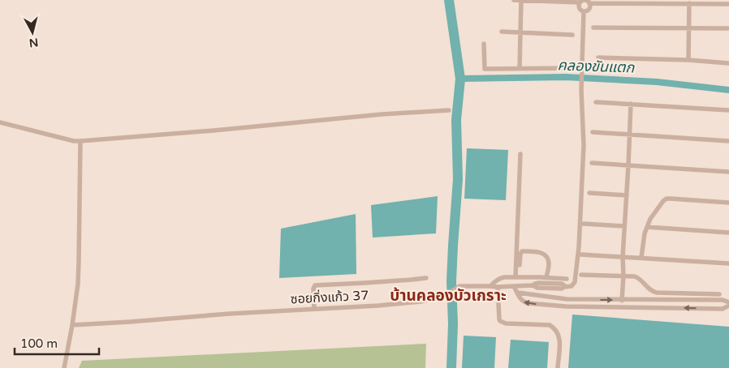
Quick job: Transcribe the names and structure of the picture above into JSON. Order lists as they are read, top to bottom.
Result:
{
  "streets": {
    "street": ["ซอยกิ่งแก้ว 37"]
  },
  "districts": ["บ้านคลองบัวเกราะ"],
  "water": ["คลองขันแตก"],
  "scale_bar": "100 m",
  "north": "bottom"
}
